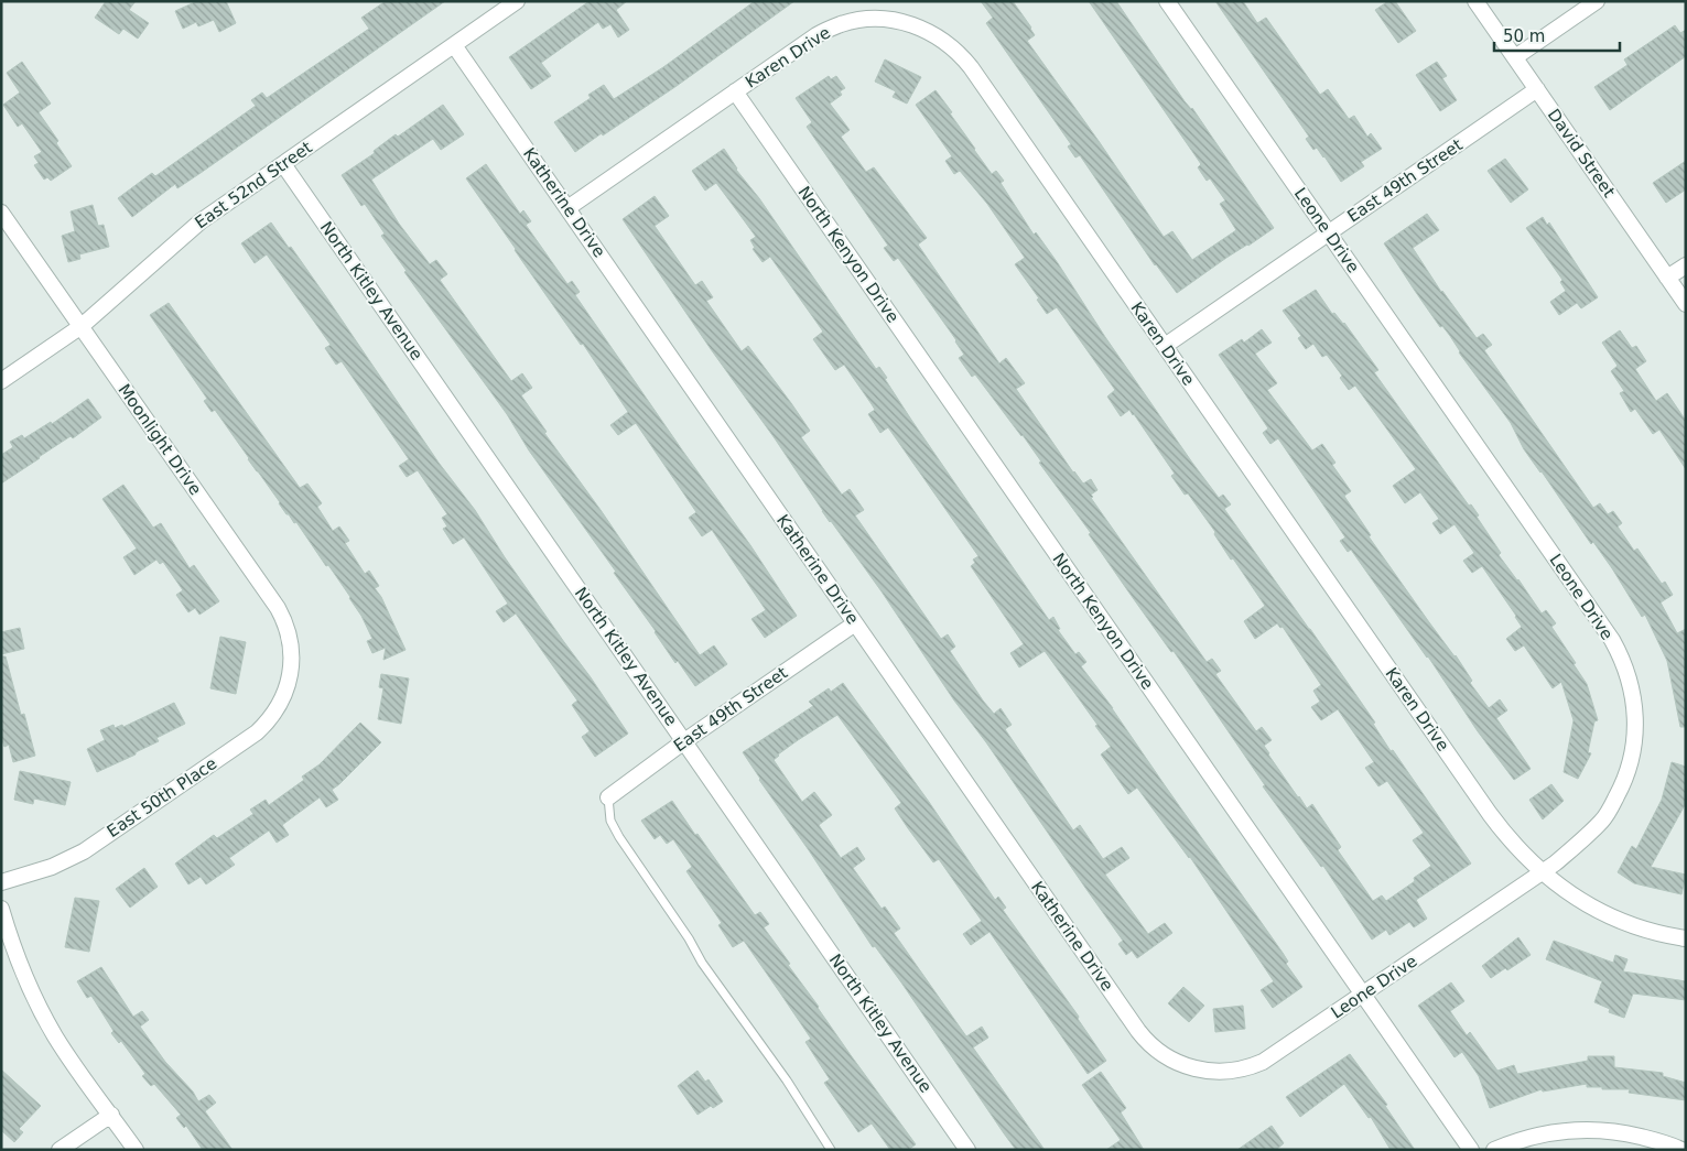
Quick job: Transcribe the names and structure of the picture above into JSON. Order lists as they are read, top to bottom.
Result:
{
  "streets": {
    "street": [
      "Karen Drive",
      "David Street",
      "East 49th Street",
      "East 52nd Street",
      "Katherine Drive",
      "Leone Drive",
      "North Kenyon Drive",
      "North Kitley Avenue",
      "Moonlight Drive",
      "East 50th Place"
    ]
  },
  "crossings": [
    ["Karen Drive", "East 49th Street"],
    ["Karen Drive", "Katherine Drive"],
    ["Karen Drive", "Leone Drive"],
    ["Karen Drive", "North Kenyon Drive"],
    ["David Street", "East 49th Street"],
    ["East 49th Street", "Katherine Drive"],
    ["East 49th Street", "Leone Drive"],
    ["East 49th Street", "North Kitley Avenue"],
    ["East 52nd Street", "Katherine Drive"],
    ["East 52nd Street", "North Kitley Avenue"],
    ["East 52nd Street", "Moonlight Drive"],
    ["Katherine Drive", "Leone Drive"],
    ["Leone Drive", "North Kenyon Drive"],
    ["Moonlight Drive", "East 50th Place"]
  ],
  "scale_bar": "50 m"
}
